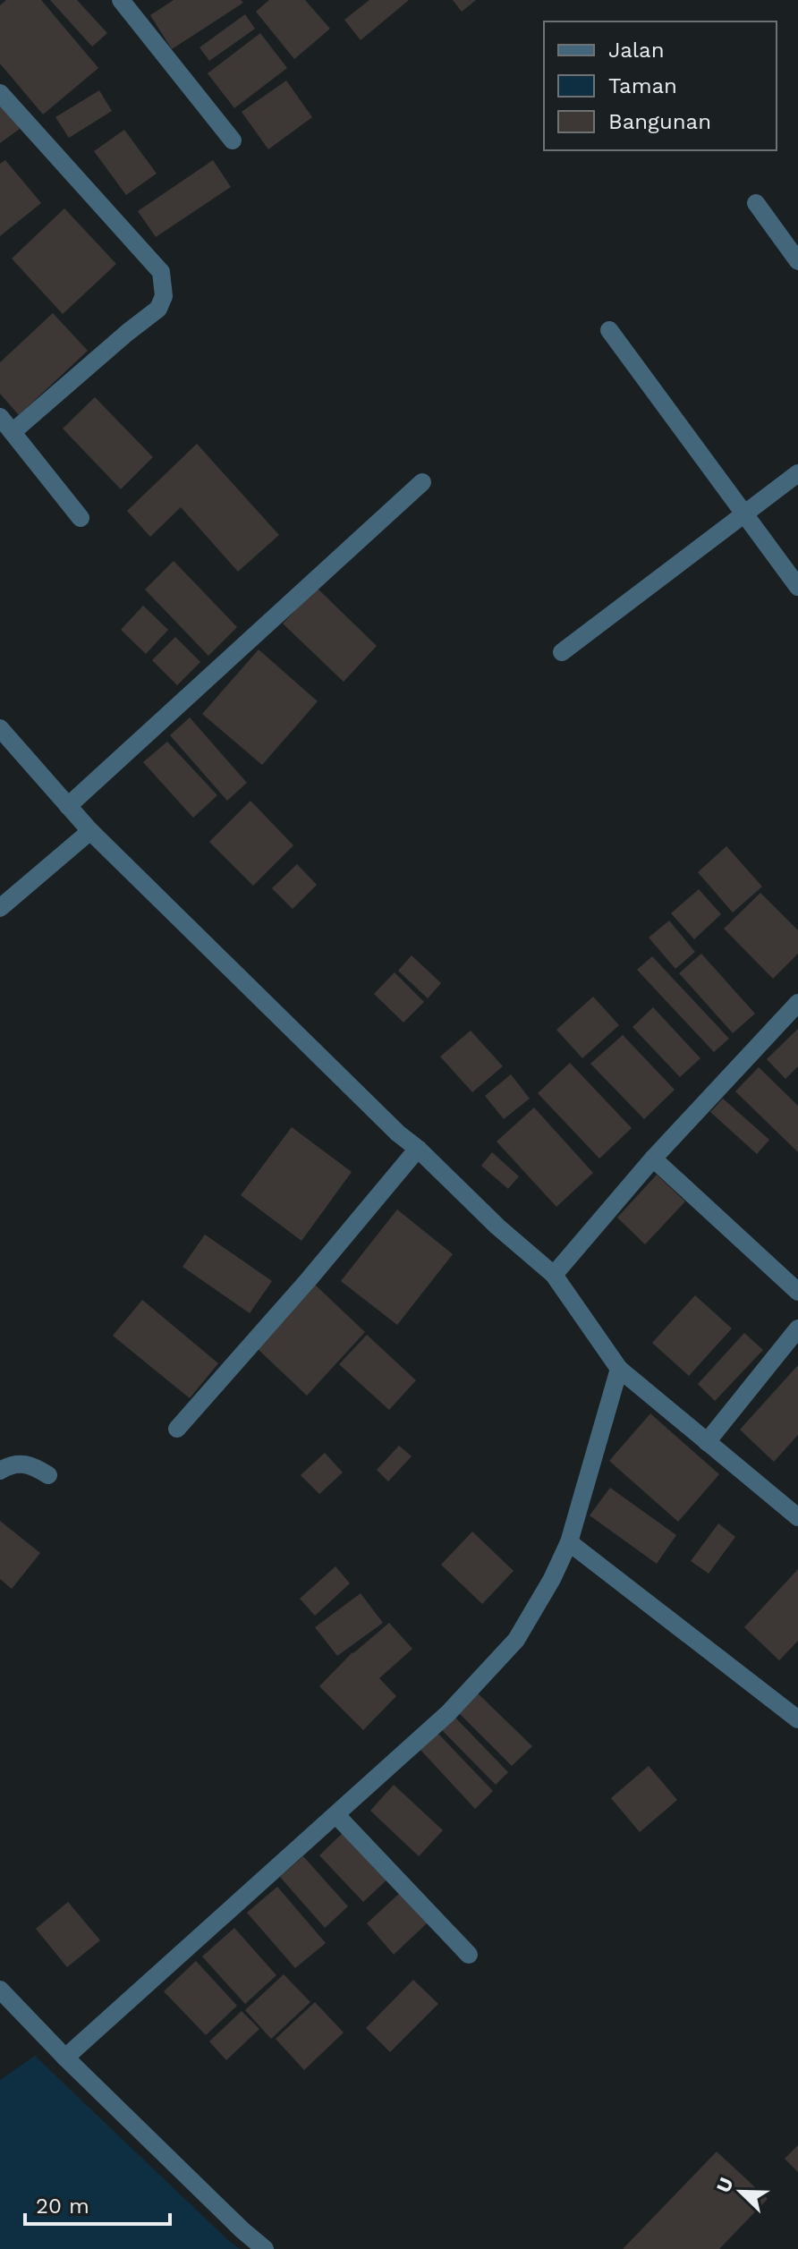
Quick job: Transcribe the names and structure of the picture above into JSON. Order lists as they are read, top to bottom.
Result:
{
  "legend": ["Jalan", "Taman", "Bangunan"],
  "scale_bar": "20 m",
  "north": "top left"
}
